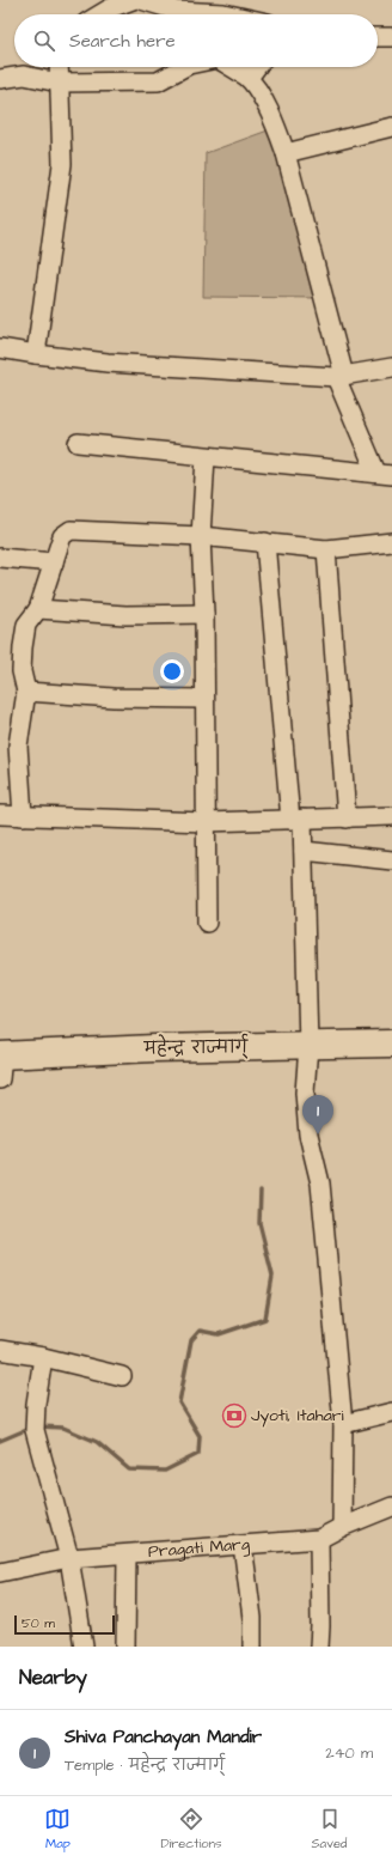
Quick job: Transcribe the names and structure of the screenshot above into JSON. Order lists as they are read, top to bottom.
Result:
{
  "streets": {
    "highway": ["महेन्द्र राज्मार्ग्"],
    "street": ["Pragati Marg"]
  },
  "places": {
    "bank": ["Jyoti, Itahari"]
  },
  "scale_bar": "50 m",
  "page": {
    "search": "Search here",
    "pins": "1",
    "scale": "50 m",
    "heading": "Nearby",
    "list": [
      {
        "mark": "1",
        "name": "Shiva Panchayan Mandir",
        "note": "Temple · महेन्द्र राज्मार्ग्",
        "value": "240 m"
      }
    ],
    "nav": ["Map", "Directions", "Saved"]
  }
}
